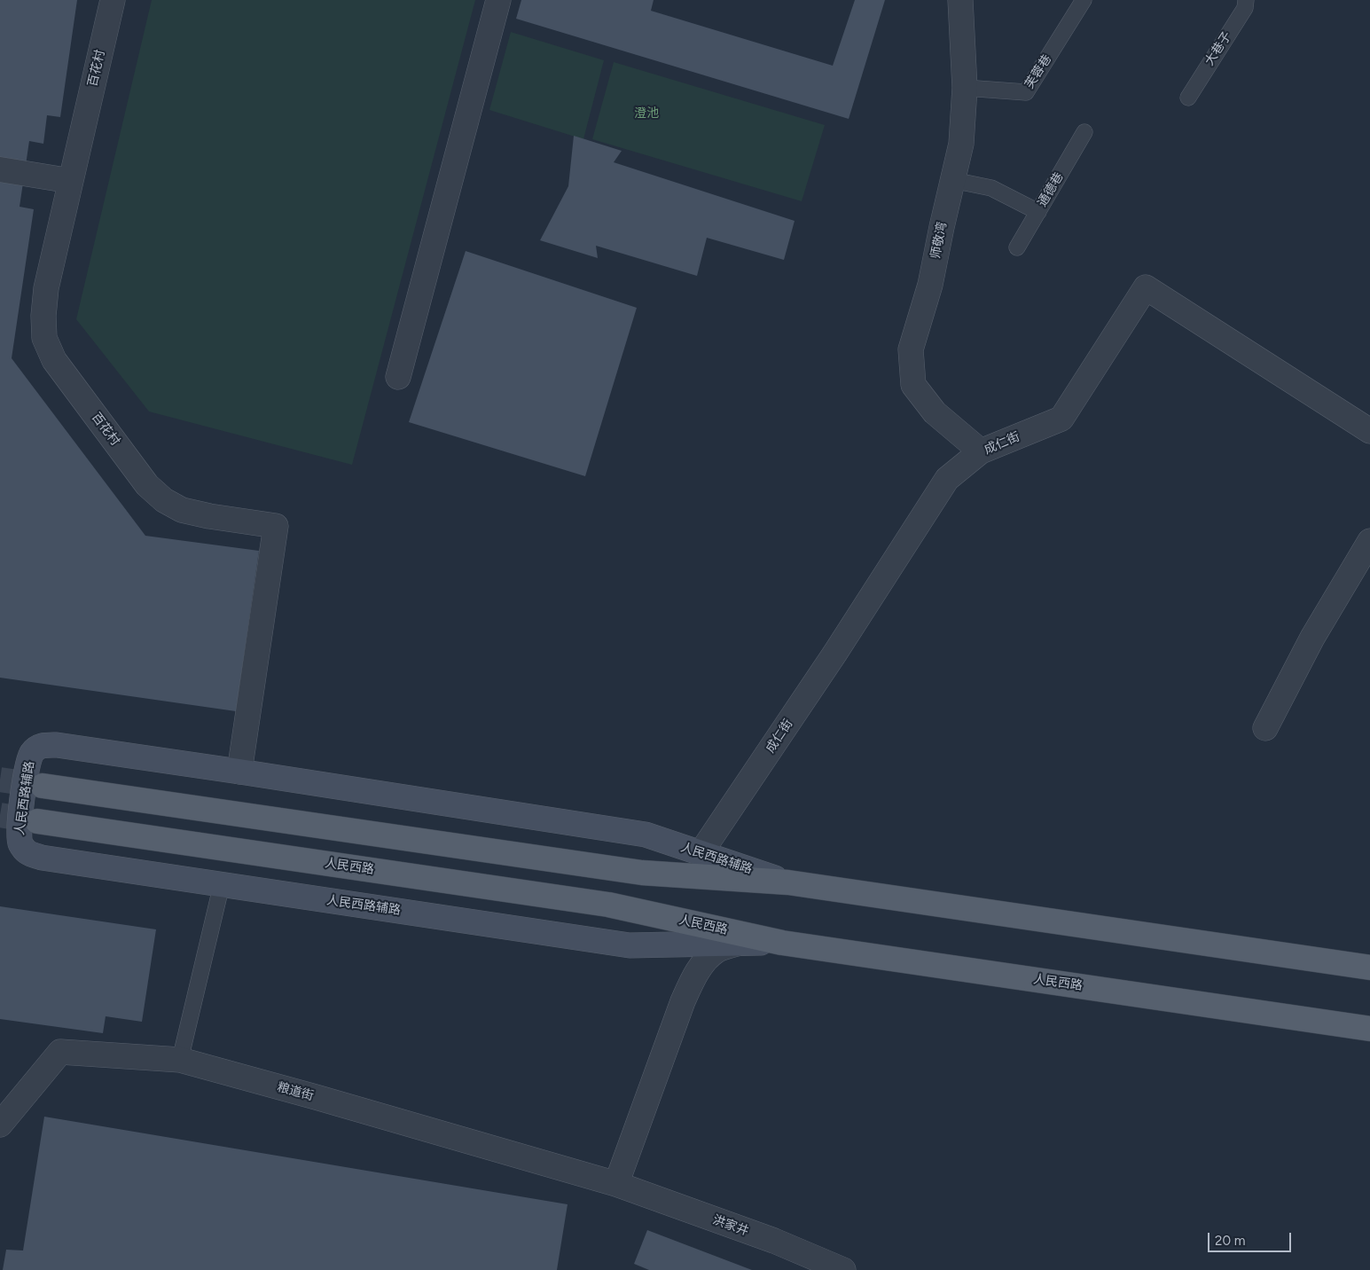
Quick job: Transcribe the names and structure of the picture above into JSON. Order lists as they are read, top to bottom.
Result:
{
  "streets": {
    "main road": ["人民西路"],
    "street": [
      "百花村",
      "师敬湾",
      "成仁街",
      "人民西路辅路",
      "粮道街",
      "洪家井"
    ],
    "lane": ["大巷子", "芙蓉巷", "通德巷"]
  },
  "crossings": [
    ["百花村", "人民西路辅路"],
    ["芙蓉巷", "师敬湾"],
    ["师敬湾", "成仁街"],
    ["成仁街", "人民西路辅路"],
    ["人民西路辅路", "人民西路"],
    ["粮道街", "洪家井"]
  ],
  "parks": ["澄池"],
  "scale_bar": "20 m"
}
